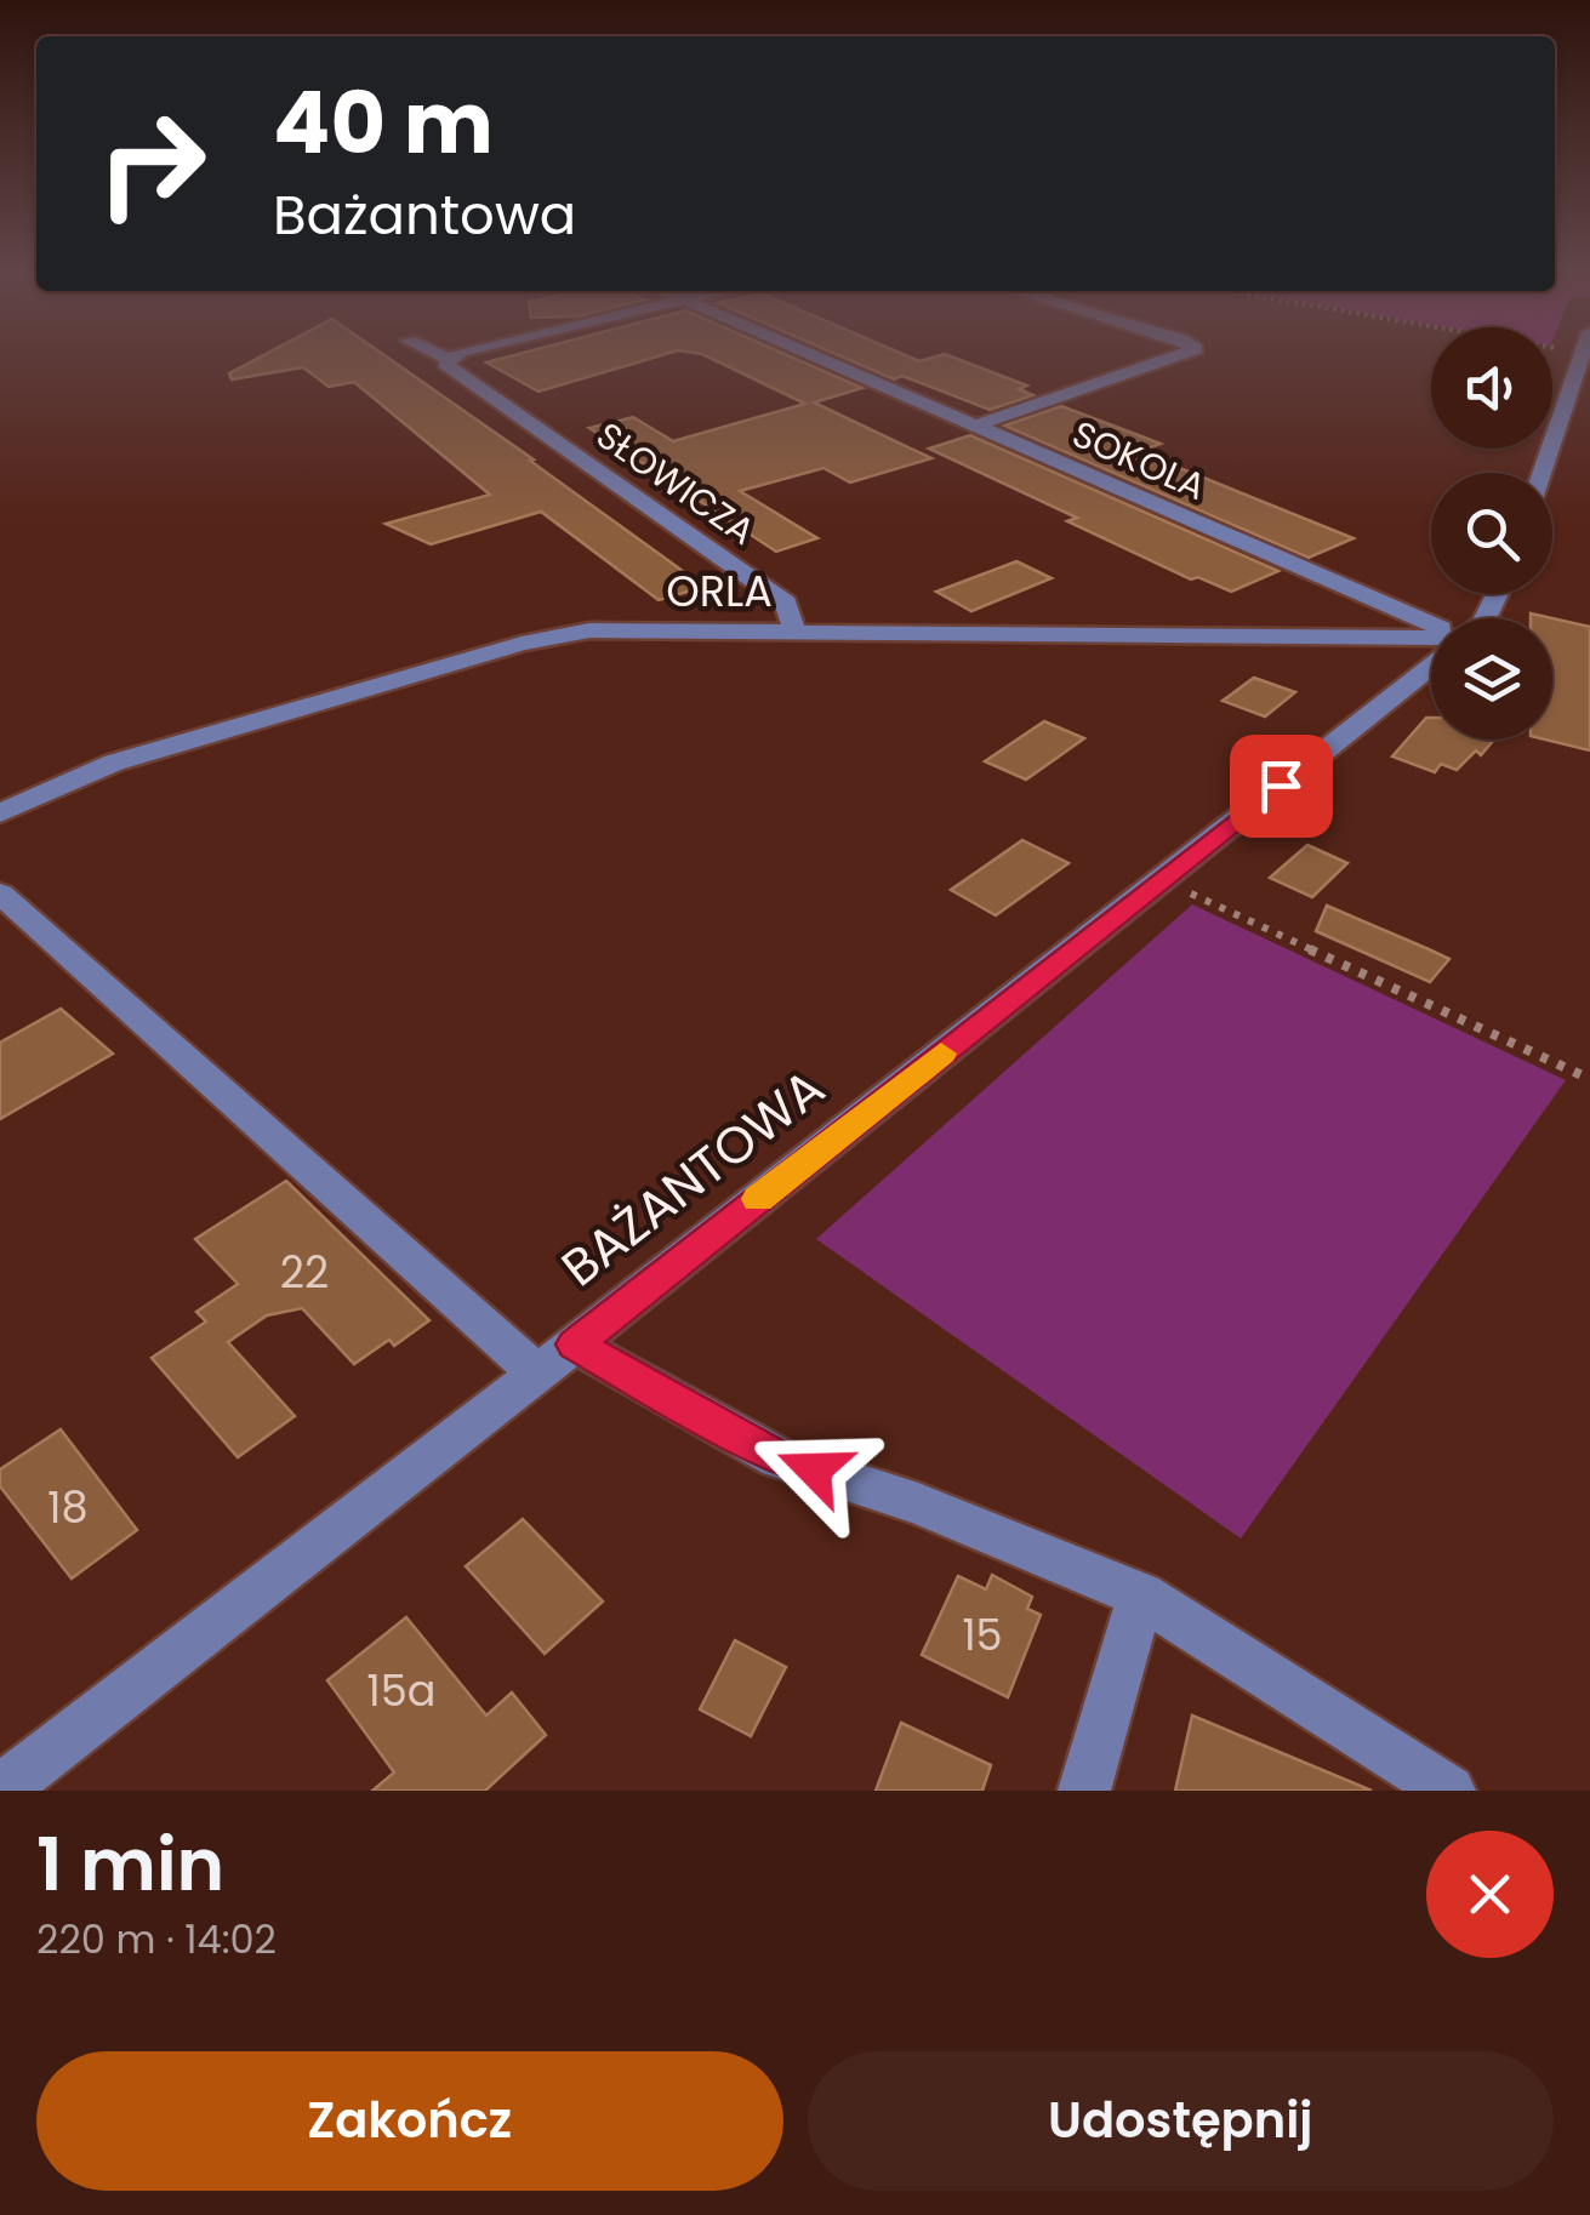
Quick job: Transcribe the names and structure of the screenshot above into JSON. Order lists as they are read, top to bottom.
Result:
{
  "streets": {
    "street": [
      "SOKOLA",
      "SŁOWICZA",
      "ORLA",
      "BAŻANTOWA"
    ]
  },
  "crossings": [
    ["SŁOWICZA", "ORLA"]
  ],
  "house_numbers": [
    "22",
    "18",
    "15",
    "15a"
  ],
  "page": {
    "turn": ["40 m", "Bażantowa"],
    "heading": ["1 min", "220 m · 14:02"],
    "buttons": ["Zakończ", "Udostępnij"]
  }
}
